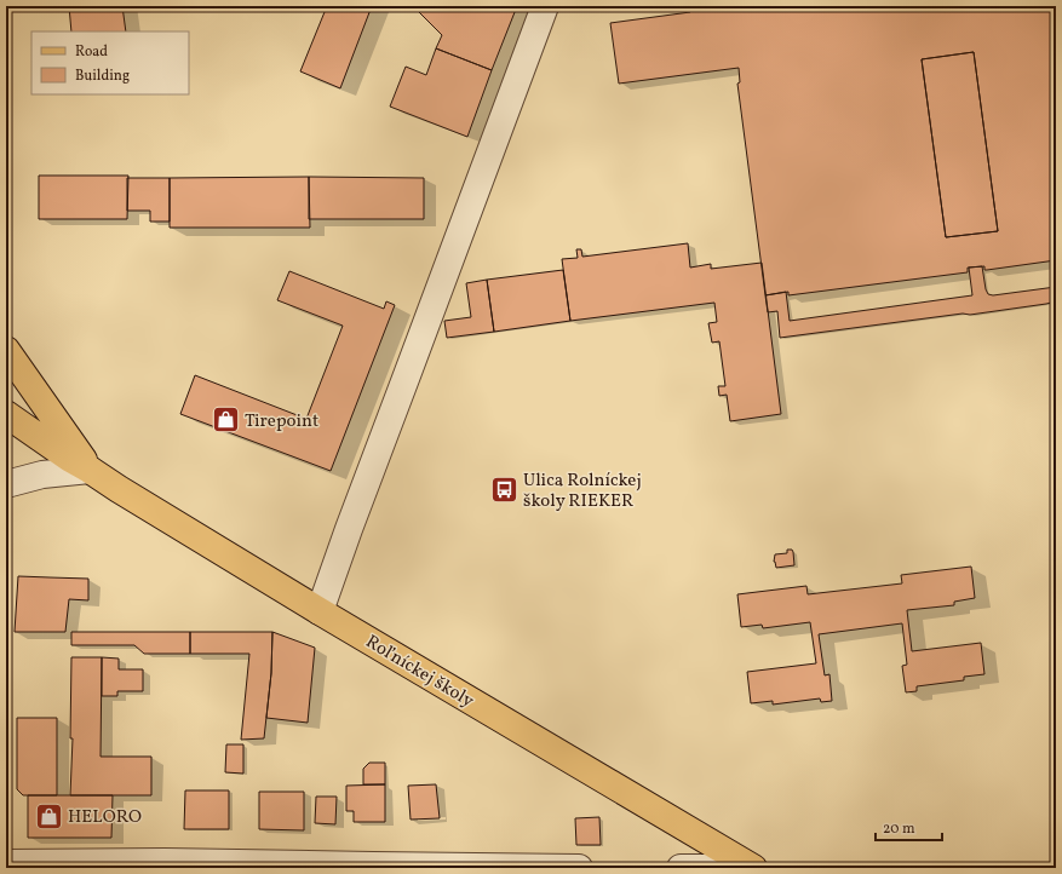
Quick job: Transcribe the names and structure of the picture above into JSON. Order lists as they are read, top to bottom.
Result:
{
  "streets": {
    "main road": ["Roľníckej školy"]
  },
  "places": {
    "shop": ["Tirepoint", "HELORO"],
    "bus stop": ["Ulica Rolníckej školy RIEKER"]
  },
  "legend": ["Road", "Building"],
  "scale_bar": "20 m"
}
